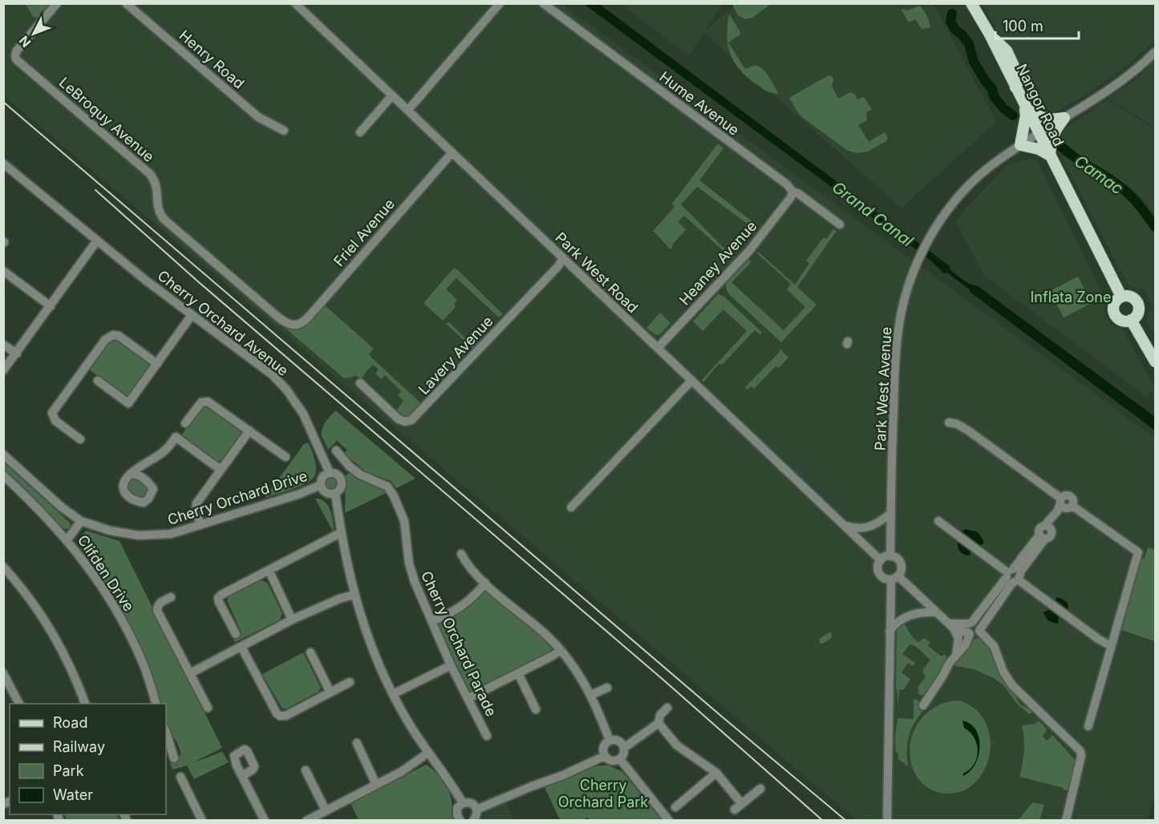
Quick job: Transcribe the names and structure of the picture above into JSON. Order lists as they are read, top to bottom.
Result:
{
  "streets": {
    "main road": ["Nangor Road"],
    "street": [
      "Henry Road",
      "Hume Avenue",
      "LeBroquy Avenue",
      "Friel Avenue",
      "Heaney Avenue",
      "Park West Road",
      "Cherry Orchard Avenue",
      "Lavery Avenue",
      "Park West Avenue",
      "Cherry Orchard Drive",
      "Clifden Drive",
      "Cherry Orchard Parade"
    ]
  },
  "crossings": [
    ["Hume Avenue", "Heaney Avenue"],
    ["Nangor Road", "Park West Avenue"],
    ["LeBroquy Avenue", "Friel Avenue"],
    ["Friel Avenue", "Park West Road"],
    ["Heaney Avenue", "Park West Road"],
    ["Park West Road", "Lavery Avenue"],
    ["Park West Road", "Park West Avenue"],
    ["Cherry Orchard Avenue", "Cherry Orchard Drive"]
  ],
  "water": ["Camac", "Grand Canal"],
  "parks": ["Inflata Zone", "Cherry Orchard Park"],
  "legend": [
    "Road",
    "Railway",
    "Park",
    "Water"
  ],
  "scale_bar": "100 m",
  "north": "bottom left"
}
